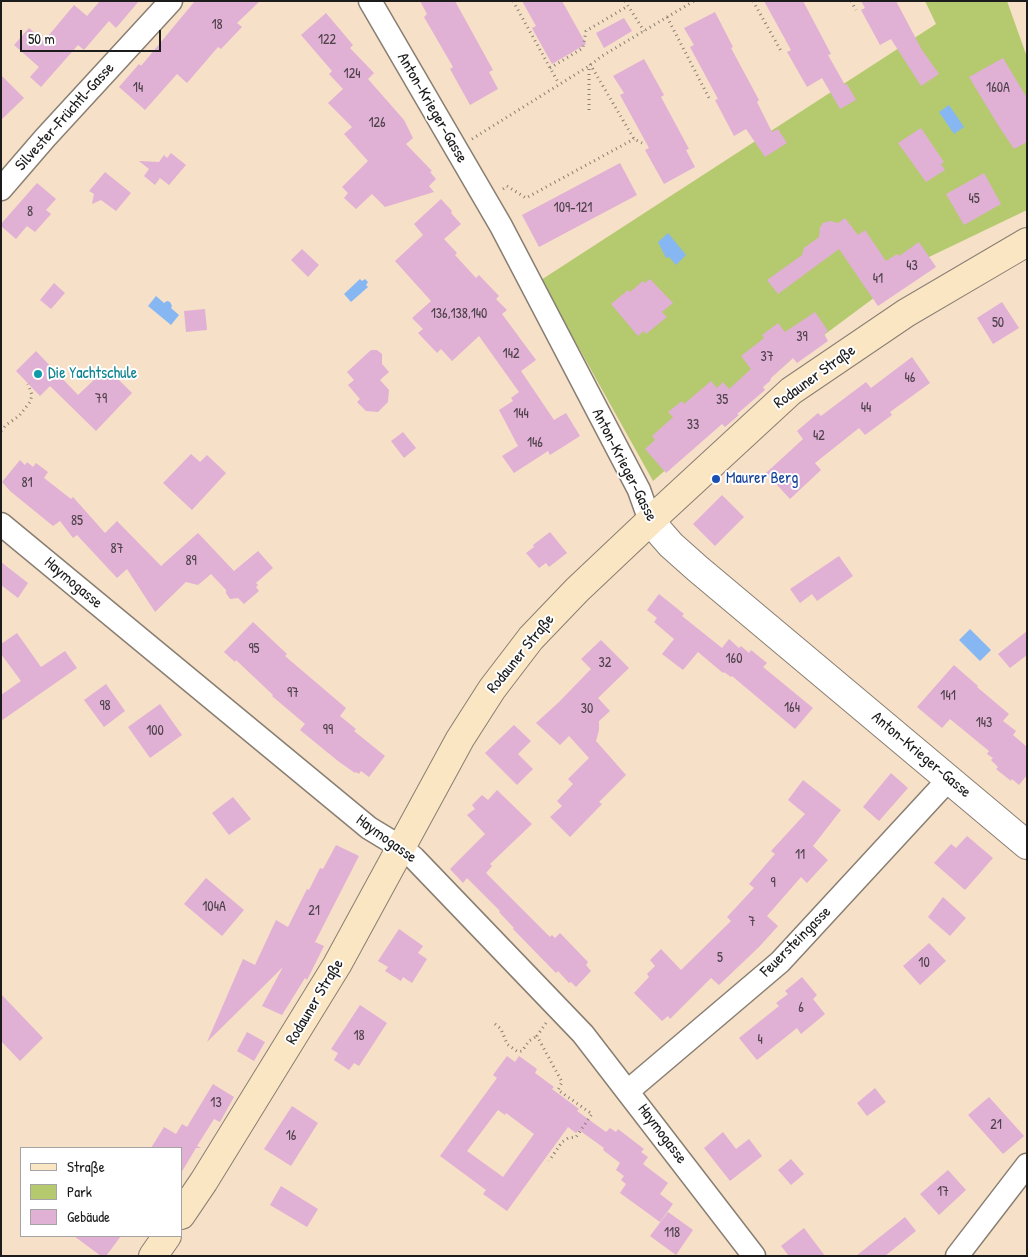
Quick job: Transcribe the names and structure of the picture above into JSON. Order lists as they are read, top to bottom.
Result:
{
  "streets": {
    "main road": ["Rodauner Straße"],
    "street": [
      "Anton-Krieger-Gasse",
      "Silvester-Früchtl-Gasse",
      "Haymogasse",
      "Feuersteingasse"
    ]
  },
  "crossings": [
    ["Anton-Krieger-Gasse", "Rodauner Straße"],
    ["Anton-Krieger-Gasse", "Feuersteingasse"],
    ["Rodauner Straße", "Haymogasse"],
    ["Haymogasse", "Feuersteingasse"]
  ],
  "places": ["Die Yachtschule", "Maurer Berg"],
  "house_numbers": [
    "18",
    "122",
    "124",
    "14",
    "160A",
    "126",
    "45",
    "109-121",
    "8",
    "43",
    "41",
    "136,138,140",
    "50",
    "39",
    "142",
    "37",
    "46",
    "79",
    "35",
    "44",
    "144",
    "33",
    "42",
    "146",
    "81",
    "85",
    "87",
    "89",
    "95",
    "160",
    "32",
    "97",
    "141",
    "98",
    "164",
    "30",
    "143",
    "99",
    "100",
    "11",
    "9",
    "104A",
    "21",
    "7",
    "5",
    "10",
    "6",
    "18",
    "4",
    "13",
    "21",
    "16",
    "17",
    "118"
  ],
  "legend": ["Straße", "Park", "Gebäude"],
  "scale_bar": "50 m"
}
